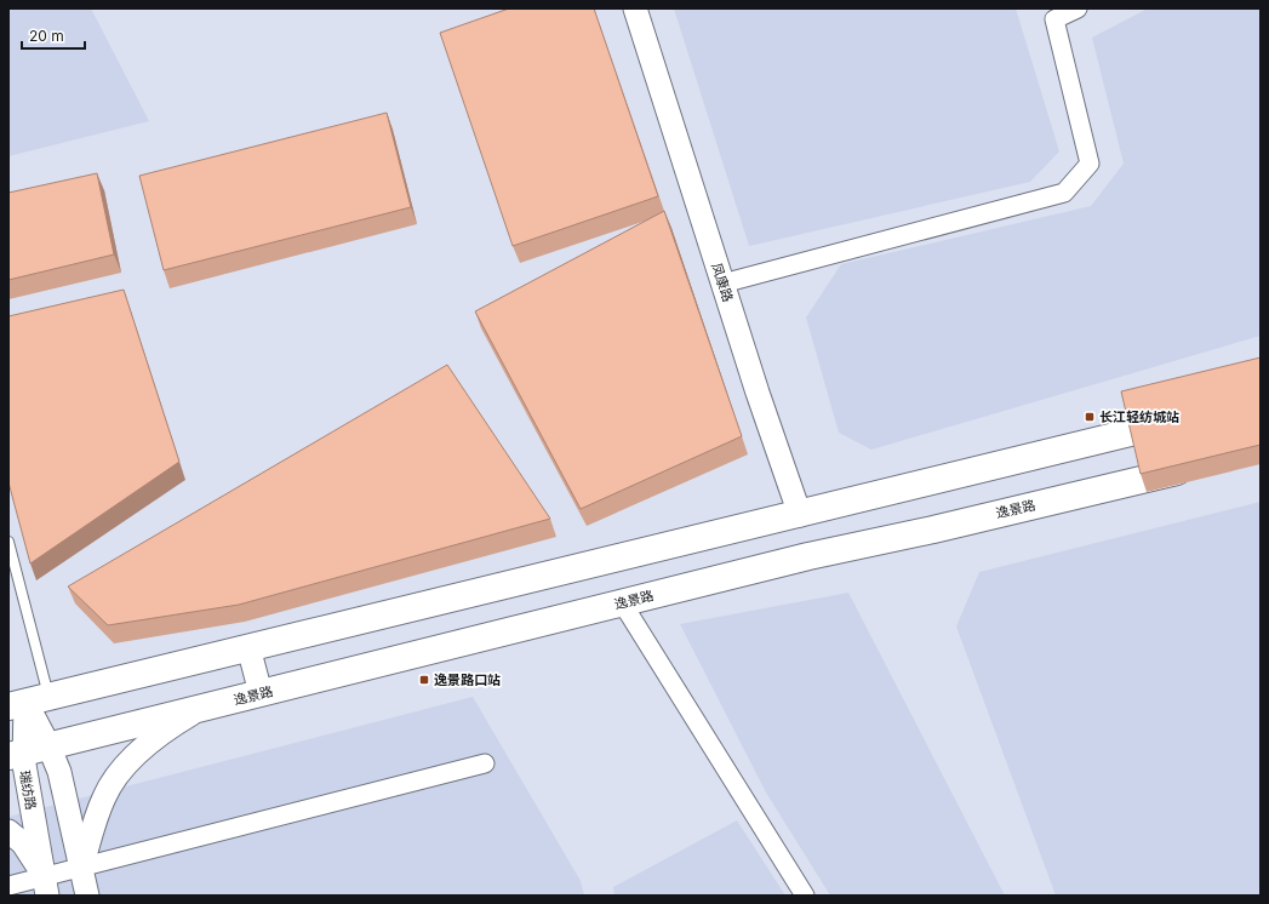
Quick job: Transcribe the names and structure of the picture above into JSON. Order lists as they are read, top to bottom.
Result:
{
  "streets": {
    "main road": ["凤康路", "逸景路"],
    "street": ["瑞纺路"]
  },
  "crossings": [
    ["凤康路", "逸景路"],
    ["逸景路", "瑞纺路"]
  ],
  "places": {
    "transit": ["长江轻纺城站", "逸景路口站"]
  },
  "scale_bar": "20 m"
}
